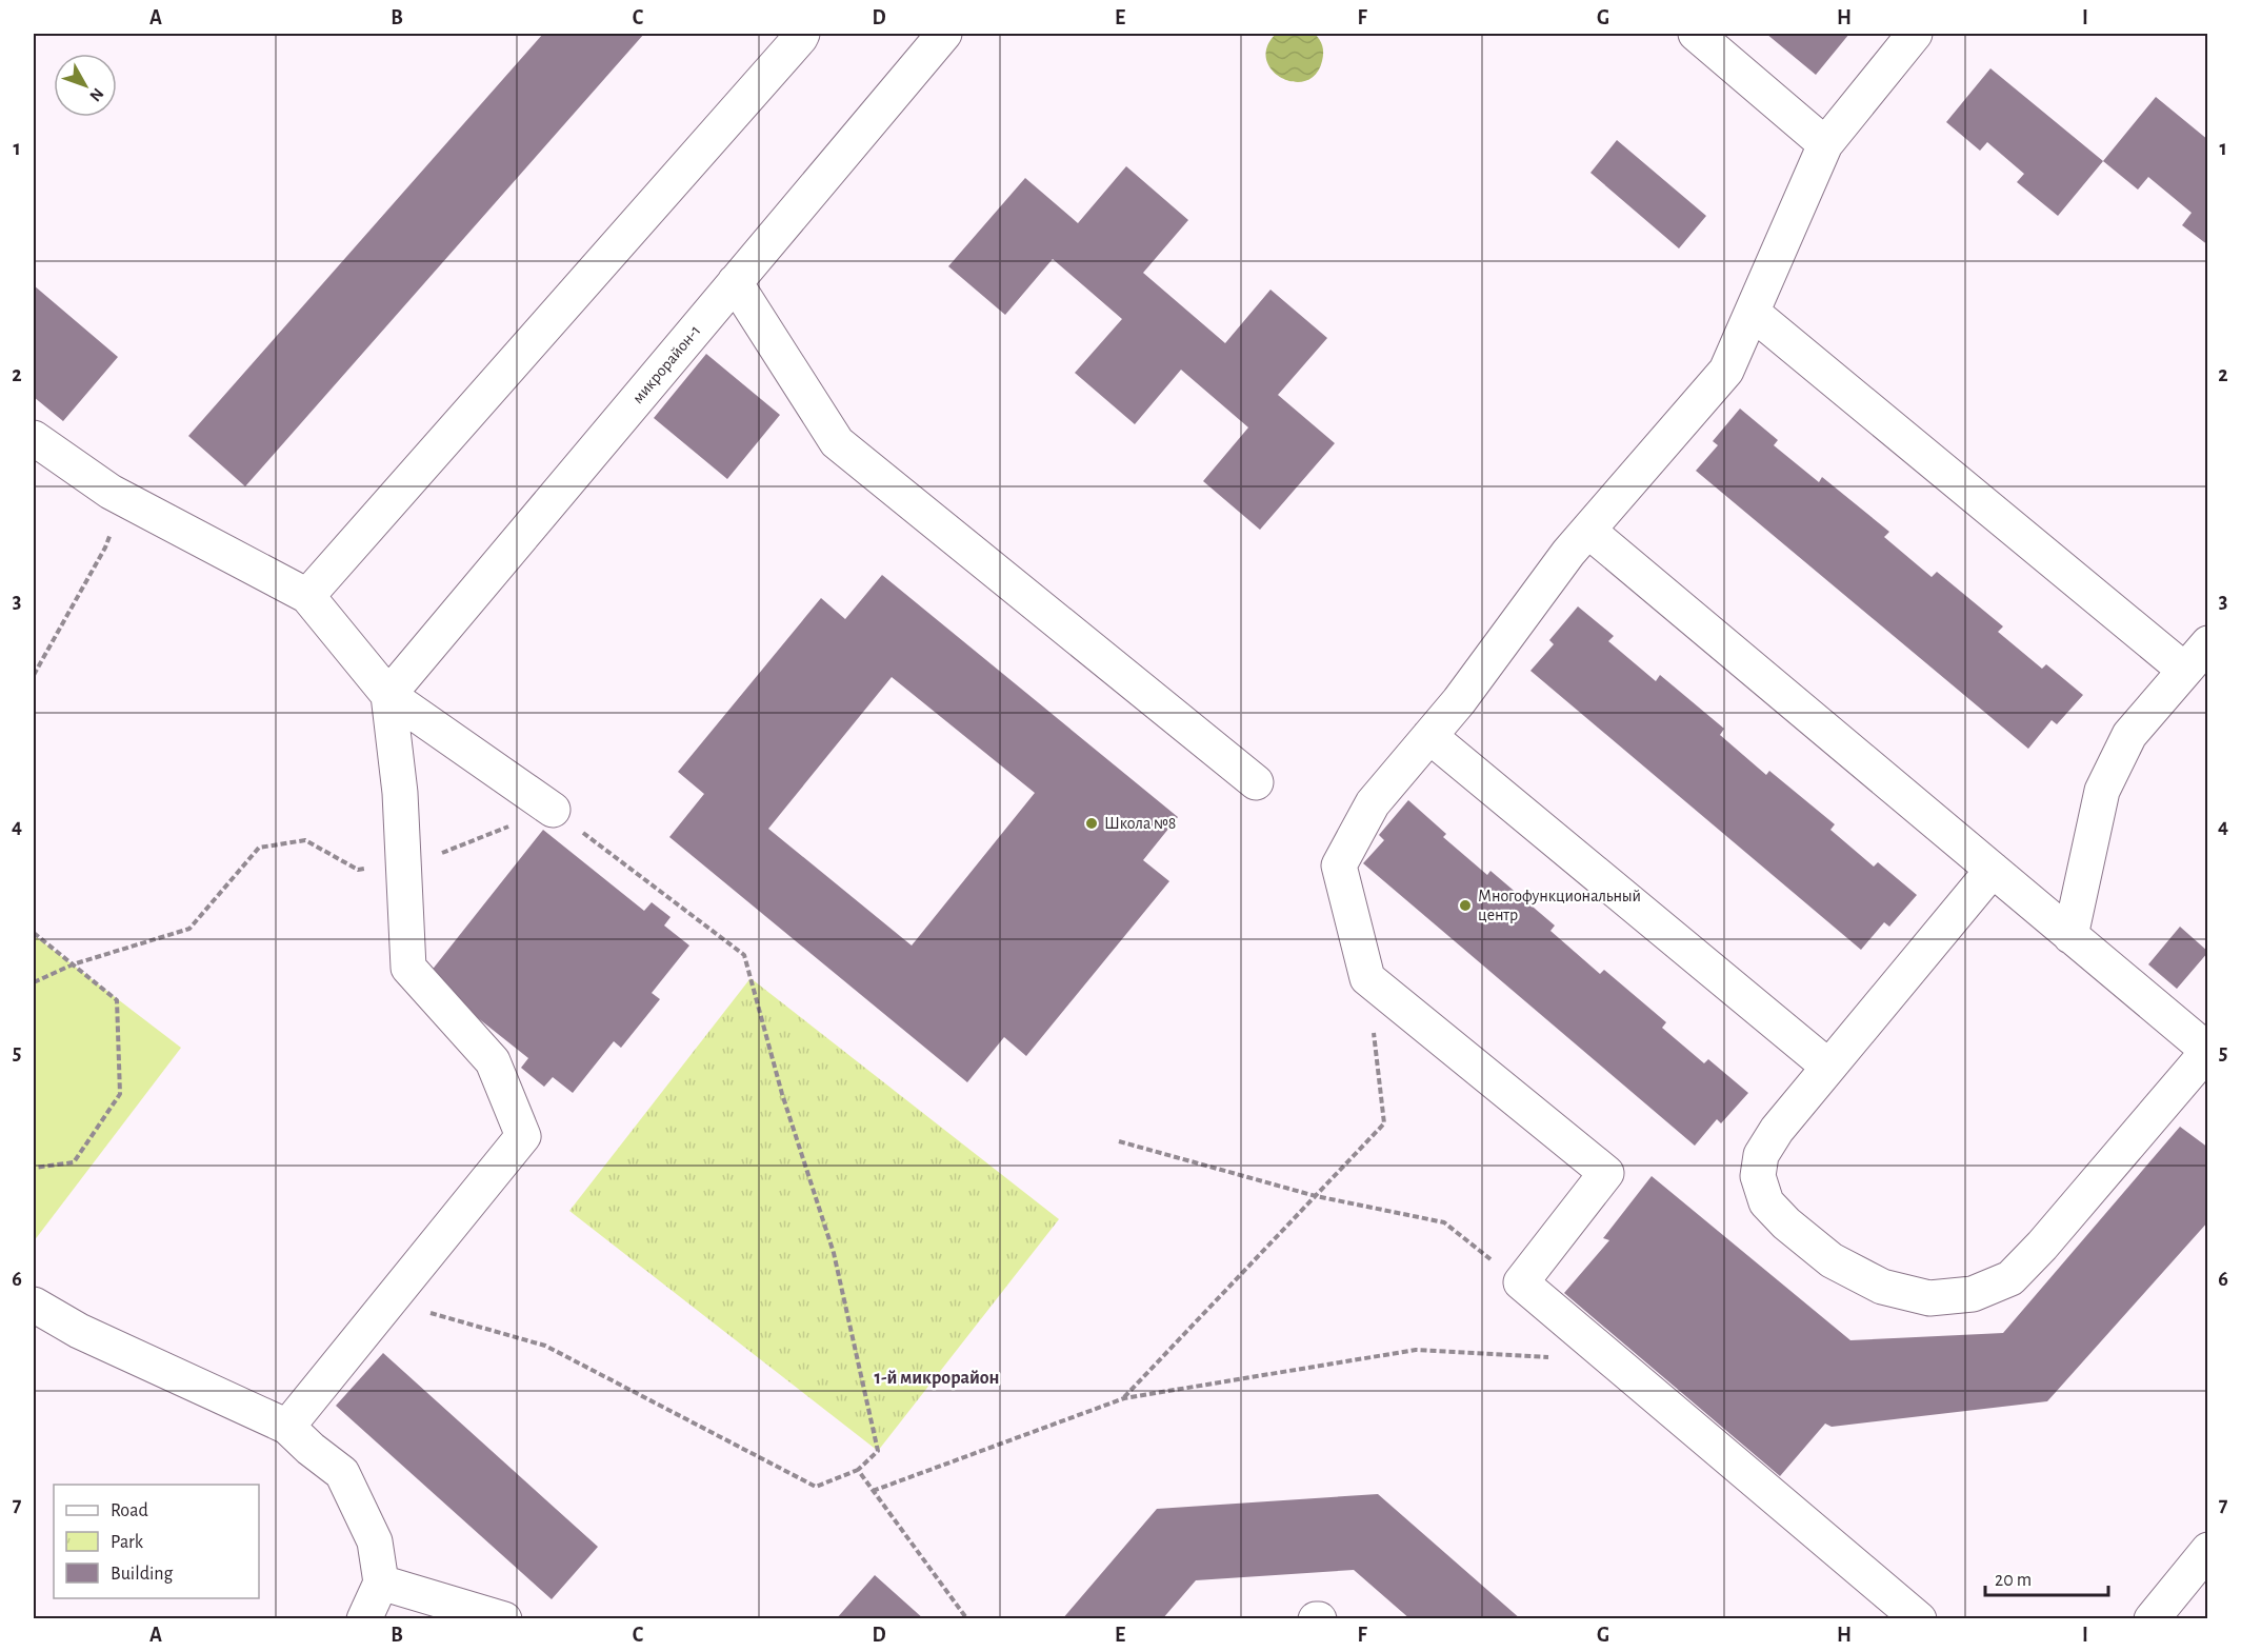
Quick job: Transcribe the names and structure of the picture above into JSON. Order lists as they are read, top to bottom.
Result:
{
  "streets": {
    "street": ["микрорайон-1"]
  },
  "districts": ["1-й микрорайон"],
  "places": ["Школа №8", "Многофункциональный центр"],
  "legend": ["Road", "Park", "Building"],
  "scale_bar": "20 m",
  "north": "bottom right",
  "grid": {
    "columns": [
      "A",
      "B",
      "C",
      "D",
      "E",
      "F",
      "G",
      "H",
      "I"
    ],
    "rows": [
      "1",
      "2",
      "3",
      "4",
      "5",
      "6",
      "7"
    ]
  }
}
